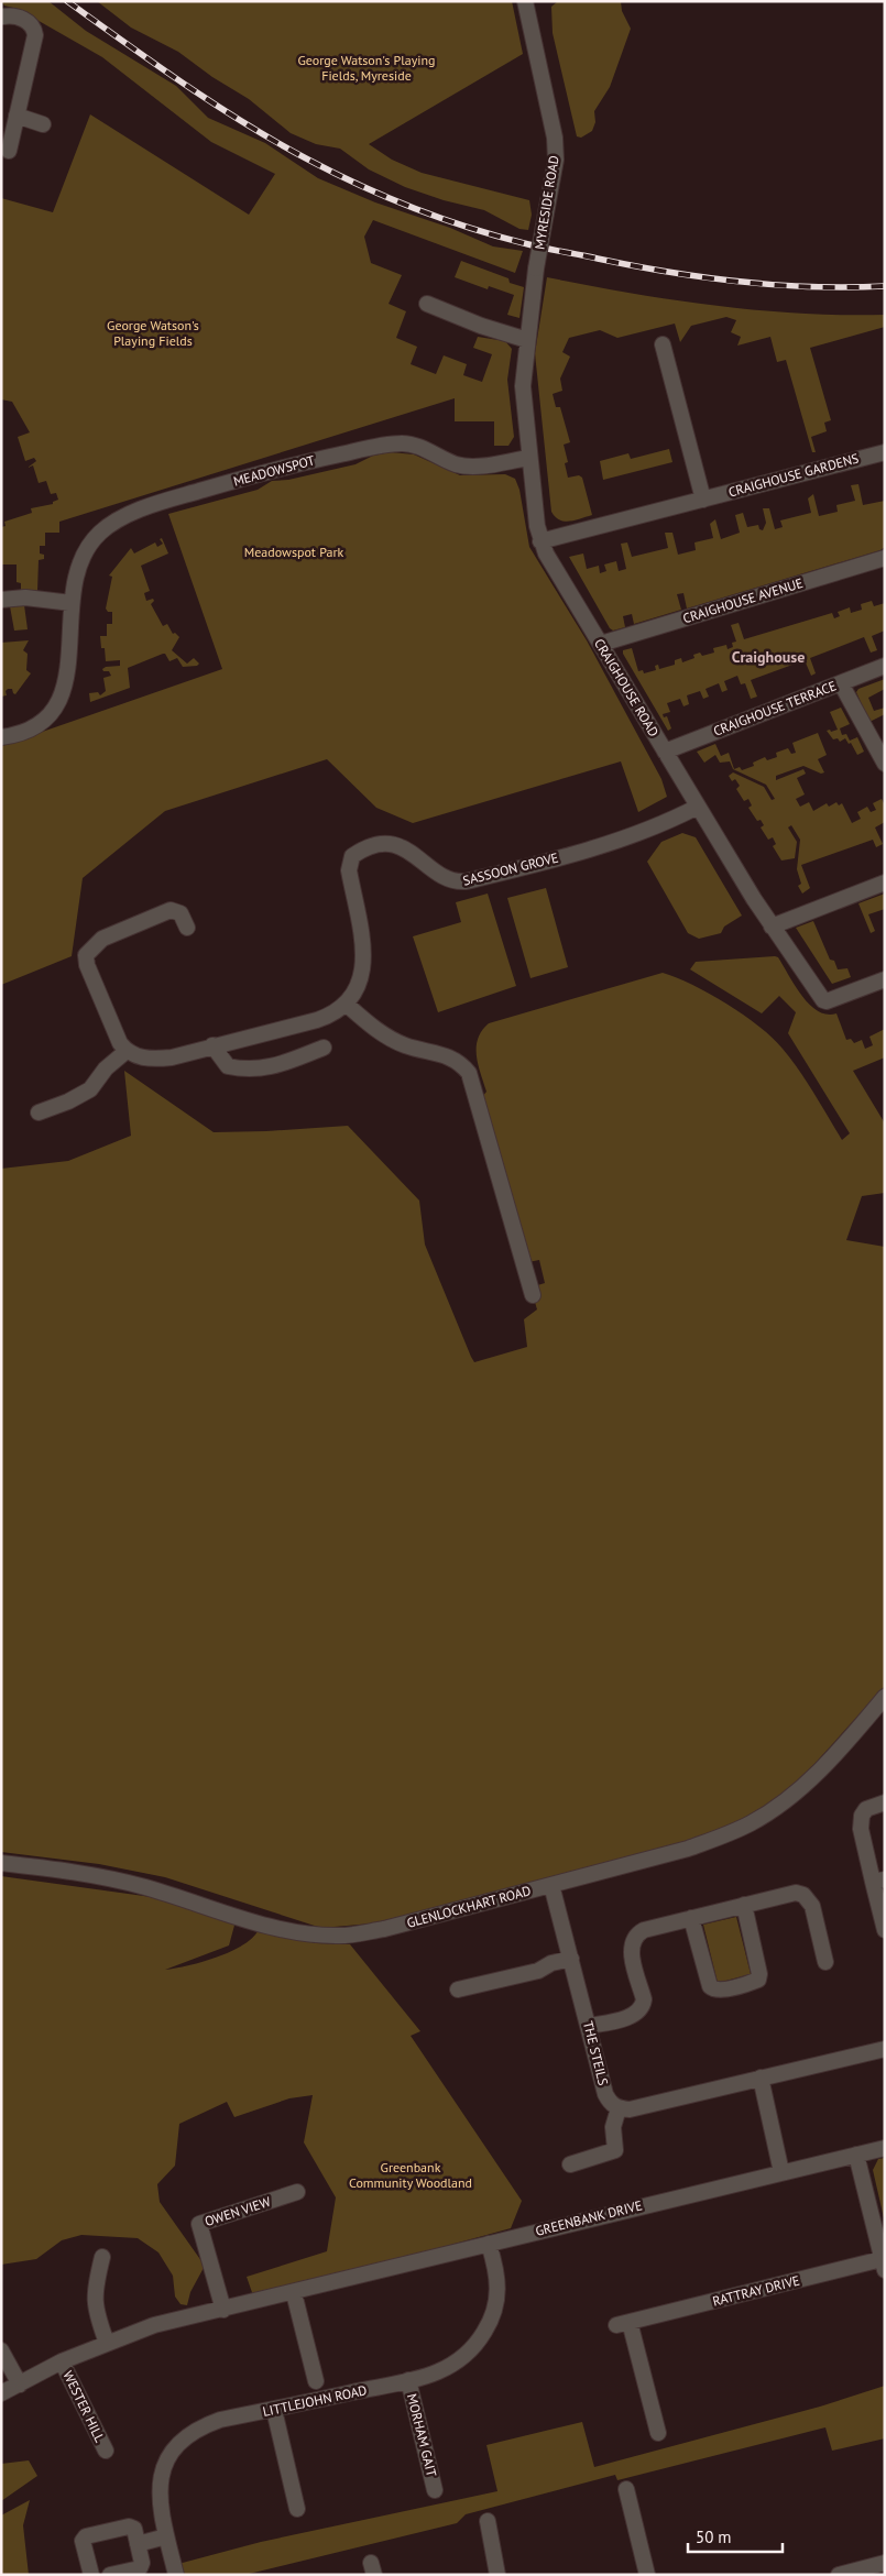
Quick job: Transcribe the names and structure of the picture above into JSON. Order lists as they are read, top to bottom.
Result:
{
  "streets": {
    "street": [
      "MYRESIDE ROAD",
      "MEADOWSPOT",
      "CRAIGHOUSE GARDENS",
      "CRAIGHOUSE AVENUE",
      "CRAIGHOUSE ROAD",
      "CRAIGHOUSE TERRACE",
      "SASSOON GROVE",
      "GLENLOCKHART ROAD",
      "THE STEILS",
      "OWEN VIEW",
      "GREENBANK DRIVE",
      "RATTRAY DRIVE",
      "LITTLEJOHN ROAD",
      "WESTER HILL",
      "MORHAM GAIT"
    ]
  },
  "crossings": [
    ["MYRESIDE ROAD", "CRAIGHOUSE ROAD"],
    ["MEADOWSPOT", "CRAIGHOUSE ROAD"],
    ["CRAIGHOUSE GARDENS", "CRAIGHOUSE ROAD"],
    ["CRAIGHOUSE AVENUE", "CRAIGHOUSE ROAD"],
    ["CRAIGHOUSE ROAD", "CRAIGHOUSE TERRACE"],
    ["CRAIGHOUSE ROAD", "SASSOON GROVE"],
    ["GLENLOCKHART ROAD", "THE STEILS"],
    ["OWEN VIEW", "GREENBANK DRIVE"],
    ["GREENBANK DRIVE", "LITTLEJOHN ROAD"],
    ["GREENBANK DRIVE", "WESTER HILL"],
    ["LITTLEJOHN ROAD", "MORHAM GAIT"]
  ],
  "districts": ["Craighouse"],
  "parks": [
    "George Watson's Playing Fields, Myreside",
    "George Watson's Playing Fields",
    "Meadowspot Park",
    "Greenbank Community Woodland"
  ],
  "scale_bar": "50 m"
}
